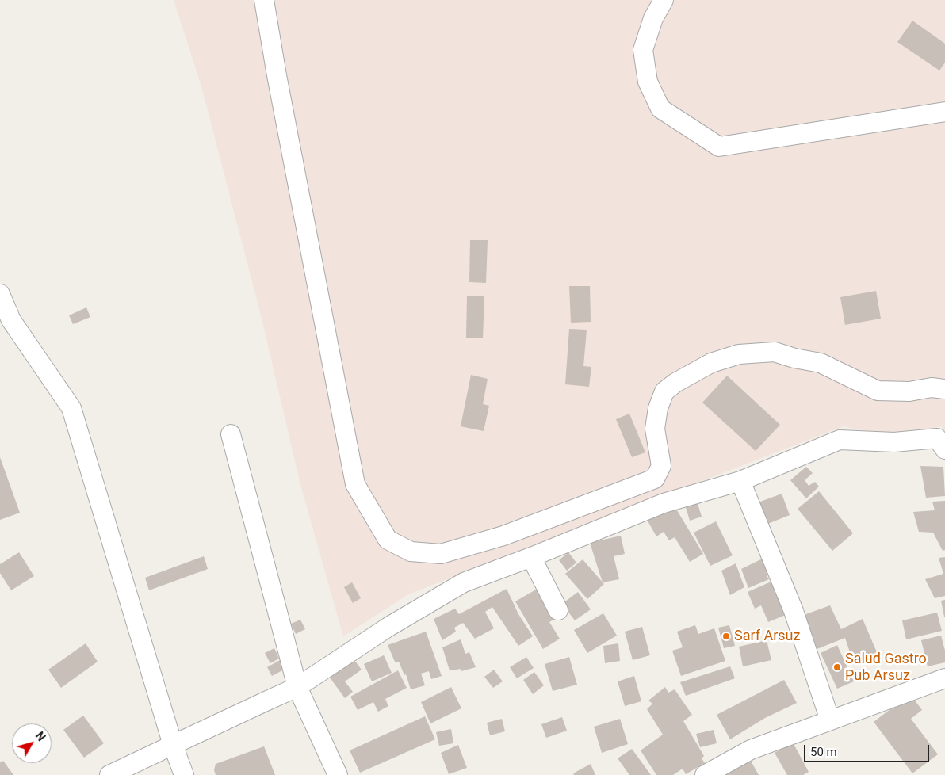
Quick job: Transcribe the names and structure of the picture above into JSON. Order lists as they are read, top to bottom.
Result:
{
  "places": ["Sarf Arsuz", "Salud Gastro Pub Arsuz"],
  "scale_bar": "50 m",
  "north": "top right"
}
